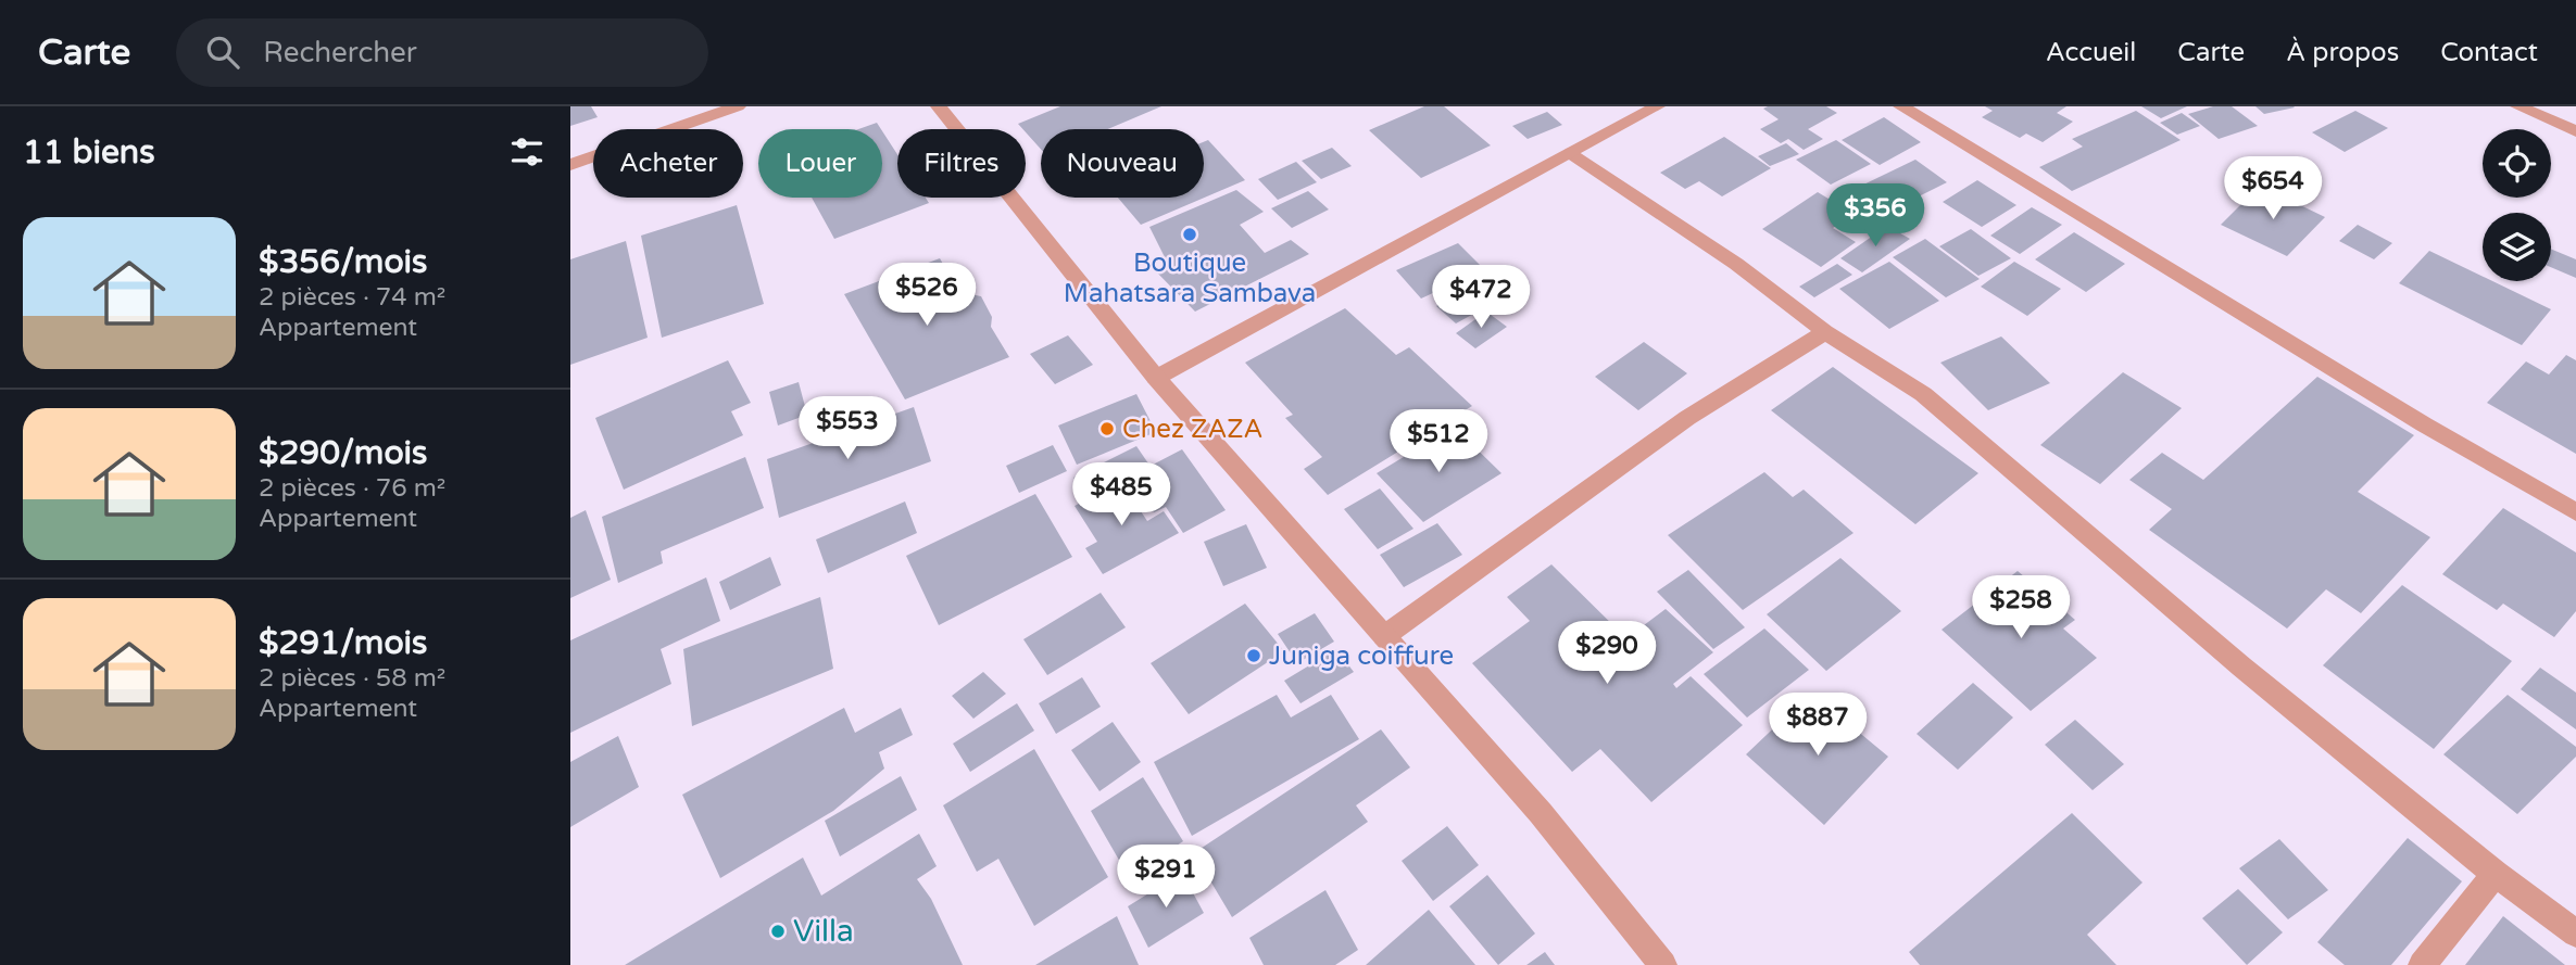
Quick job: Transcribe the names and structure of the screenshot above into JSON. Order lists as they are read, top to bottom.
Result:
{
  "places": [
    "Boutique Mahatsara Sambava",
    "Chez ZAZA",
    "Juniga coiffure",
    "Villa"
  ],
  "page": {
    "header": "Carte",
    "search": "Rechercher",
    "nav": [
      "Accueil",
      "Carte",
      "À propos",
      "Contact"
    ],
    "heading": "11 biens",
    "chip": [
      "Acheter",
      "Louer",
      "Filtres",
      "Nouveau"
    ],
    "price": [
      "$654",
      "$356",
      "$526",
      "$472",
      "$553",
      "$512",
      "$485",
      "$258",
      "$290",
      "$887",
      "$291"
    ],
    "list": [
      {
        "name": "$356/mois",
        "note": "2 pièces · 74 m² · Appartement"
      },
      {
        "name": "$290/mois",
        "note": "2 pièces · 76 m² · Appartement"
      },
      {
        "name": "$291/mois",
        "note": "2 pièces · 58 m² · Appartement"
      }
    ]
  }
}
